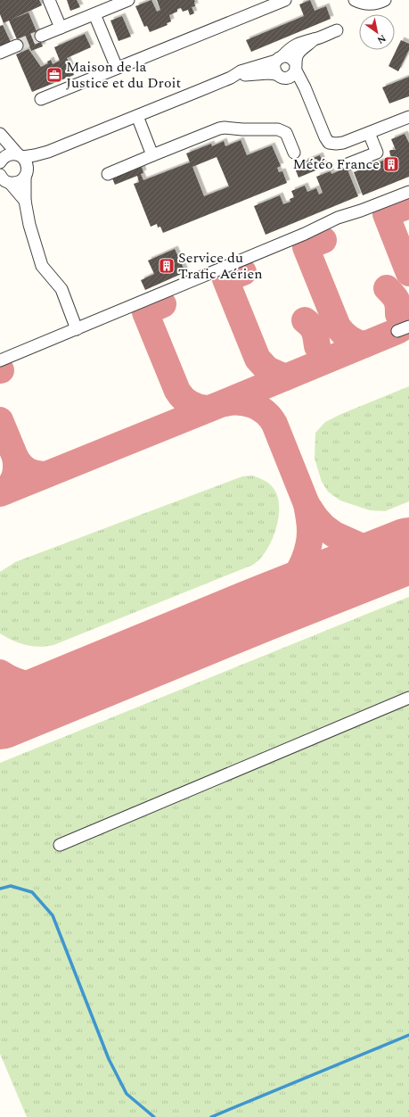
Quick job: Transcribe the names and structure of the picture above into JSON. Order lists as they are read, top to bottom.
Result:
{
  "places": {
    "office": ["Maison de la Justice et du Droit"],
    "building": ["Météo France", "Service du Trafic Aérien"]
  },
  "north": "bottom right"
}
